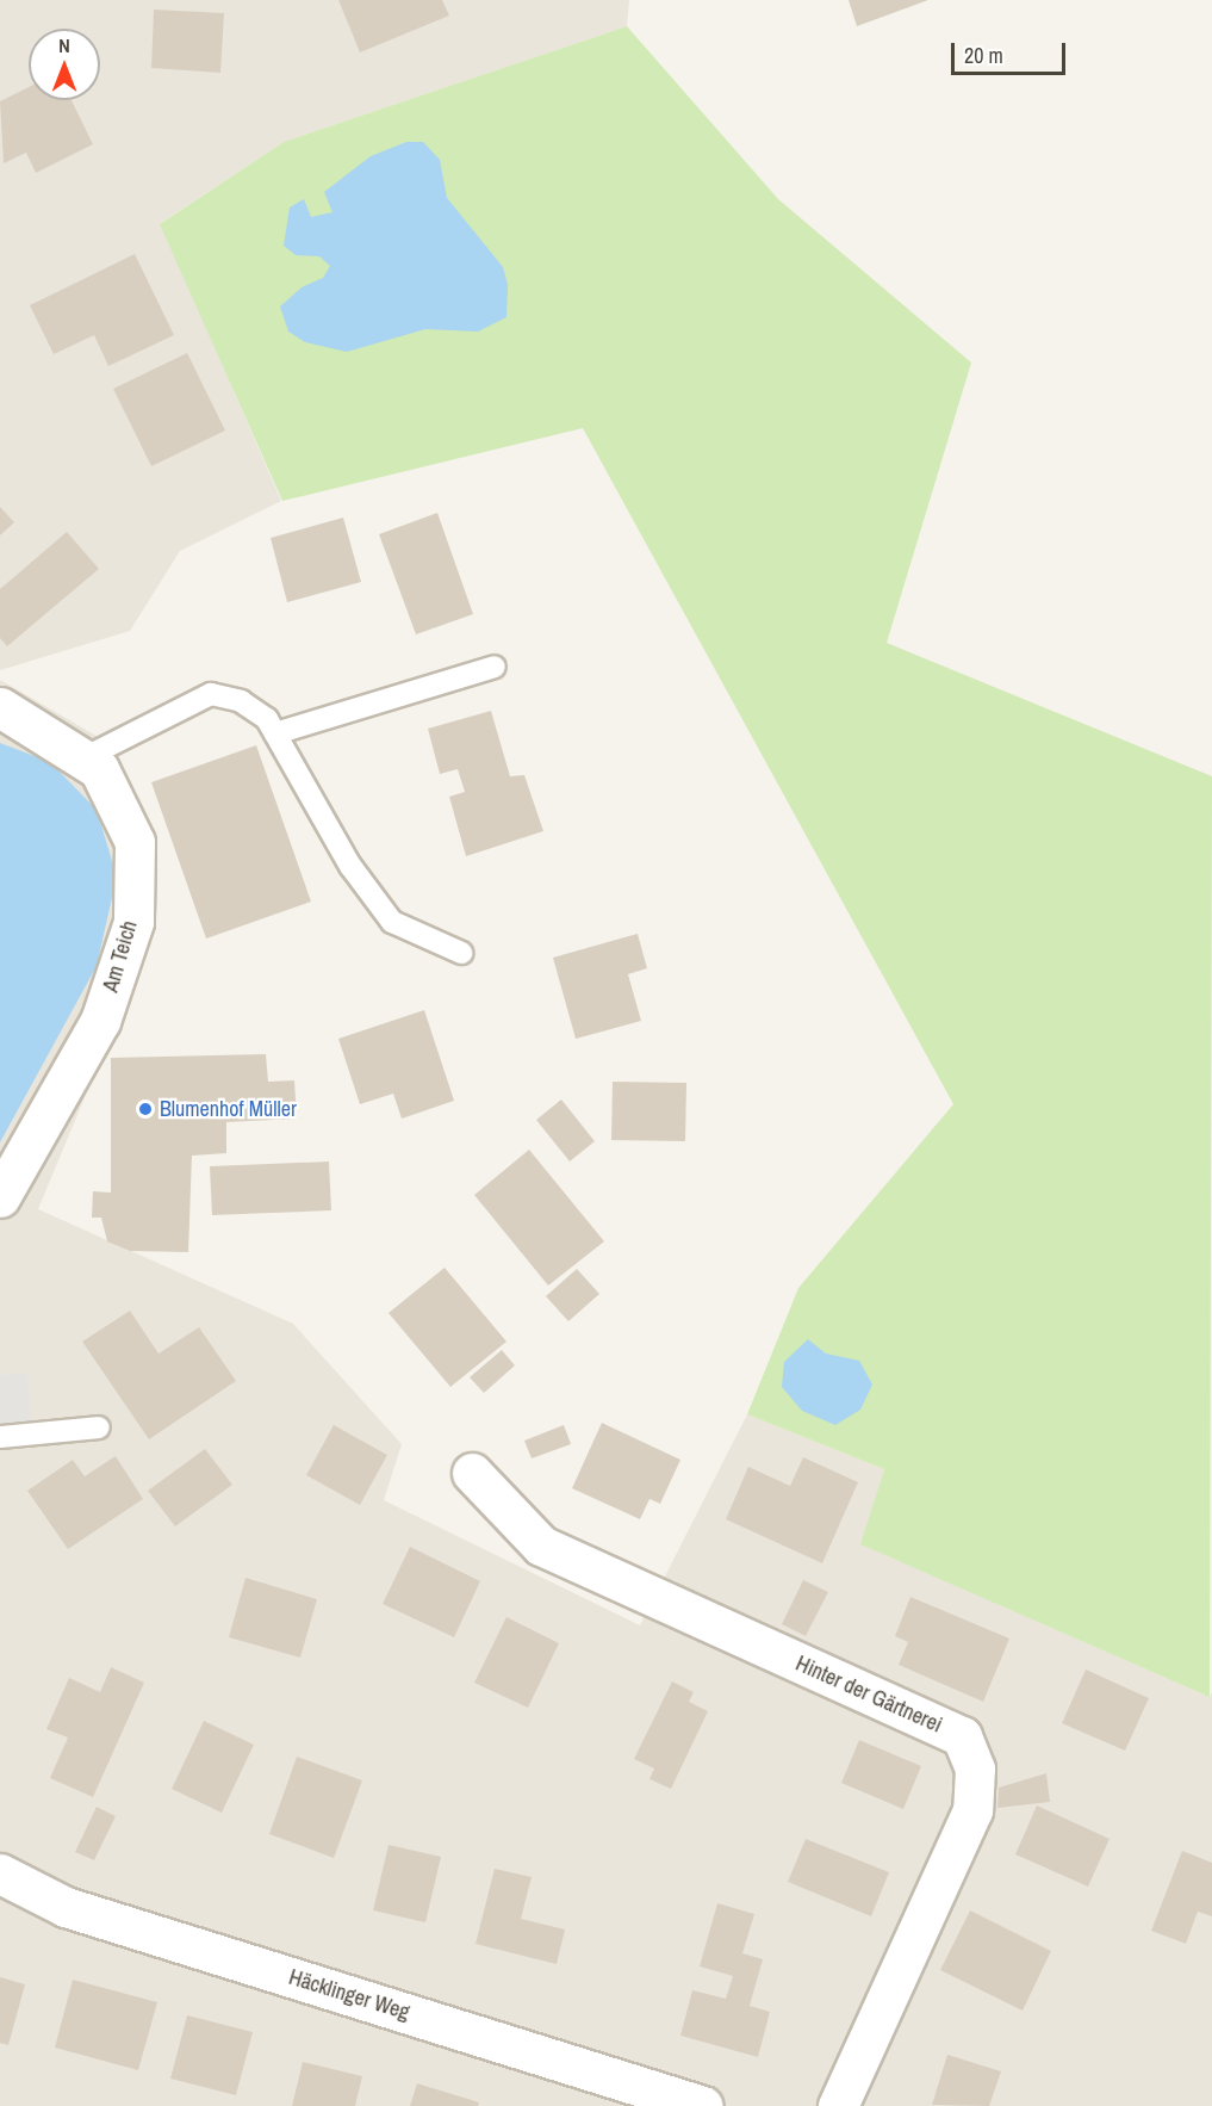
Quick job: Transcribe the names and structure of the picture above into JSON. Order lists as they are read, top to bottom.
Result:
{
  "streets": {
    "street": ["Am Teich", "Hinter der Gärtnerei", "Häcklinger Weg"]
  },
  "places": ["Blumenhof Müller"],
  "scale_bar": "20 m",
  "north": "top"
}
